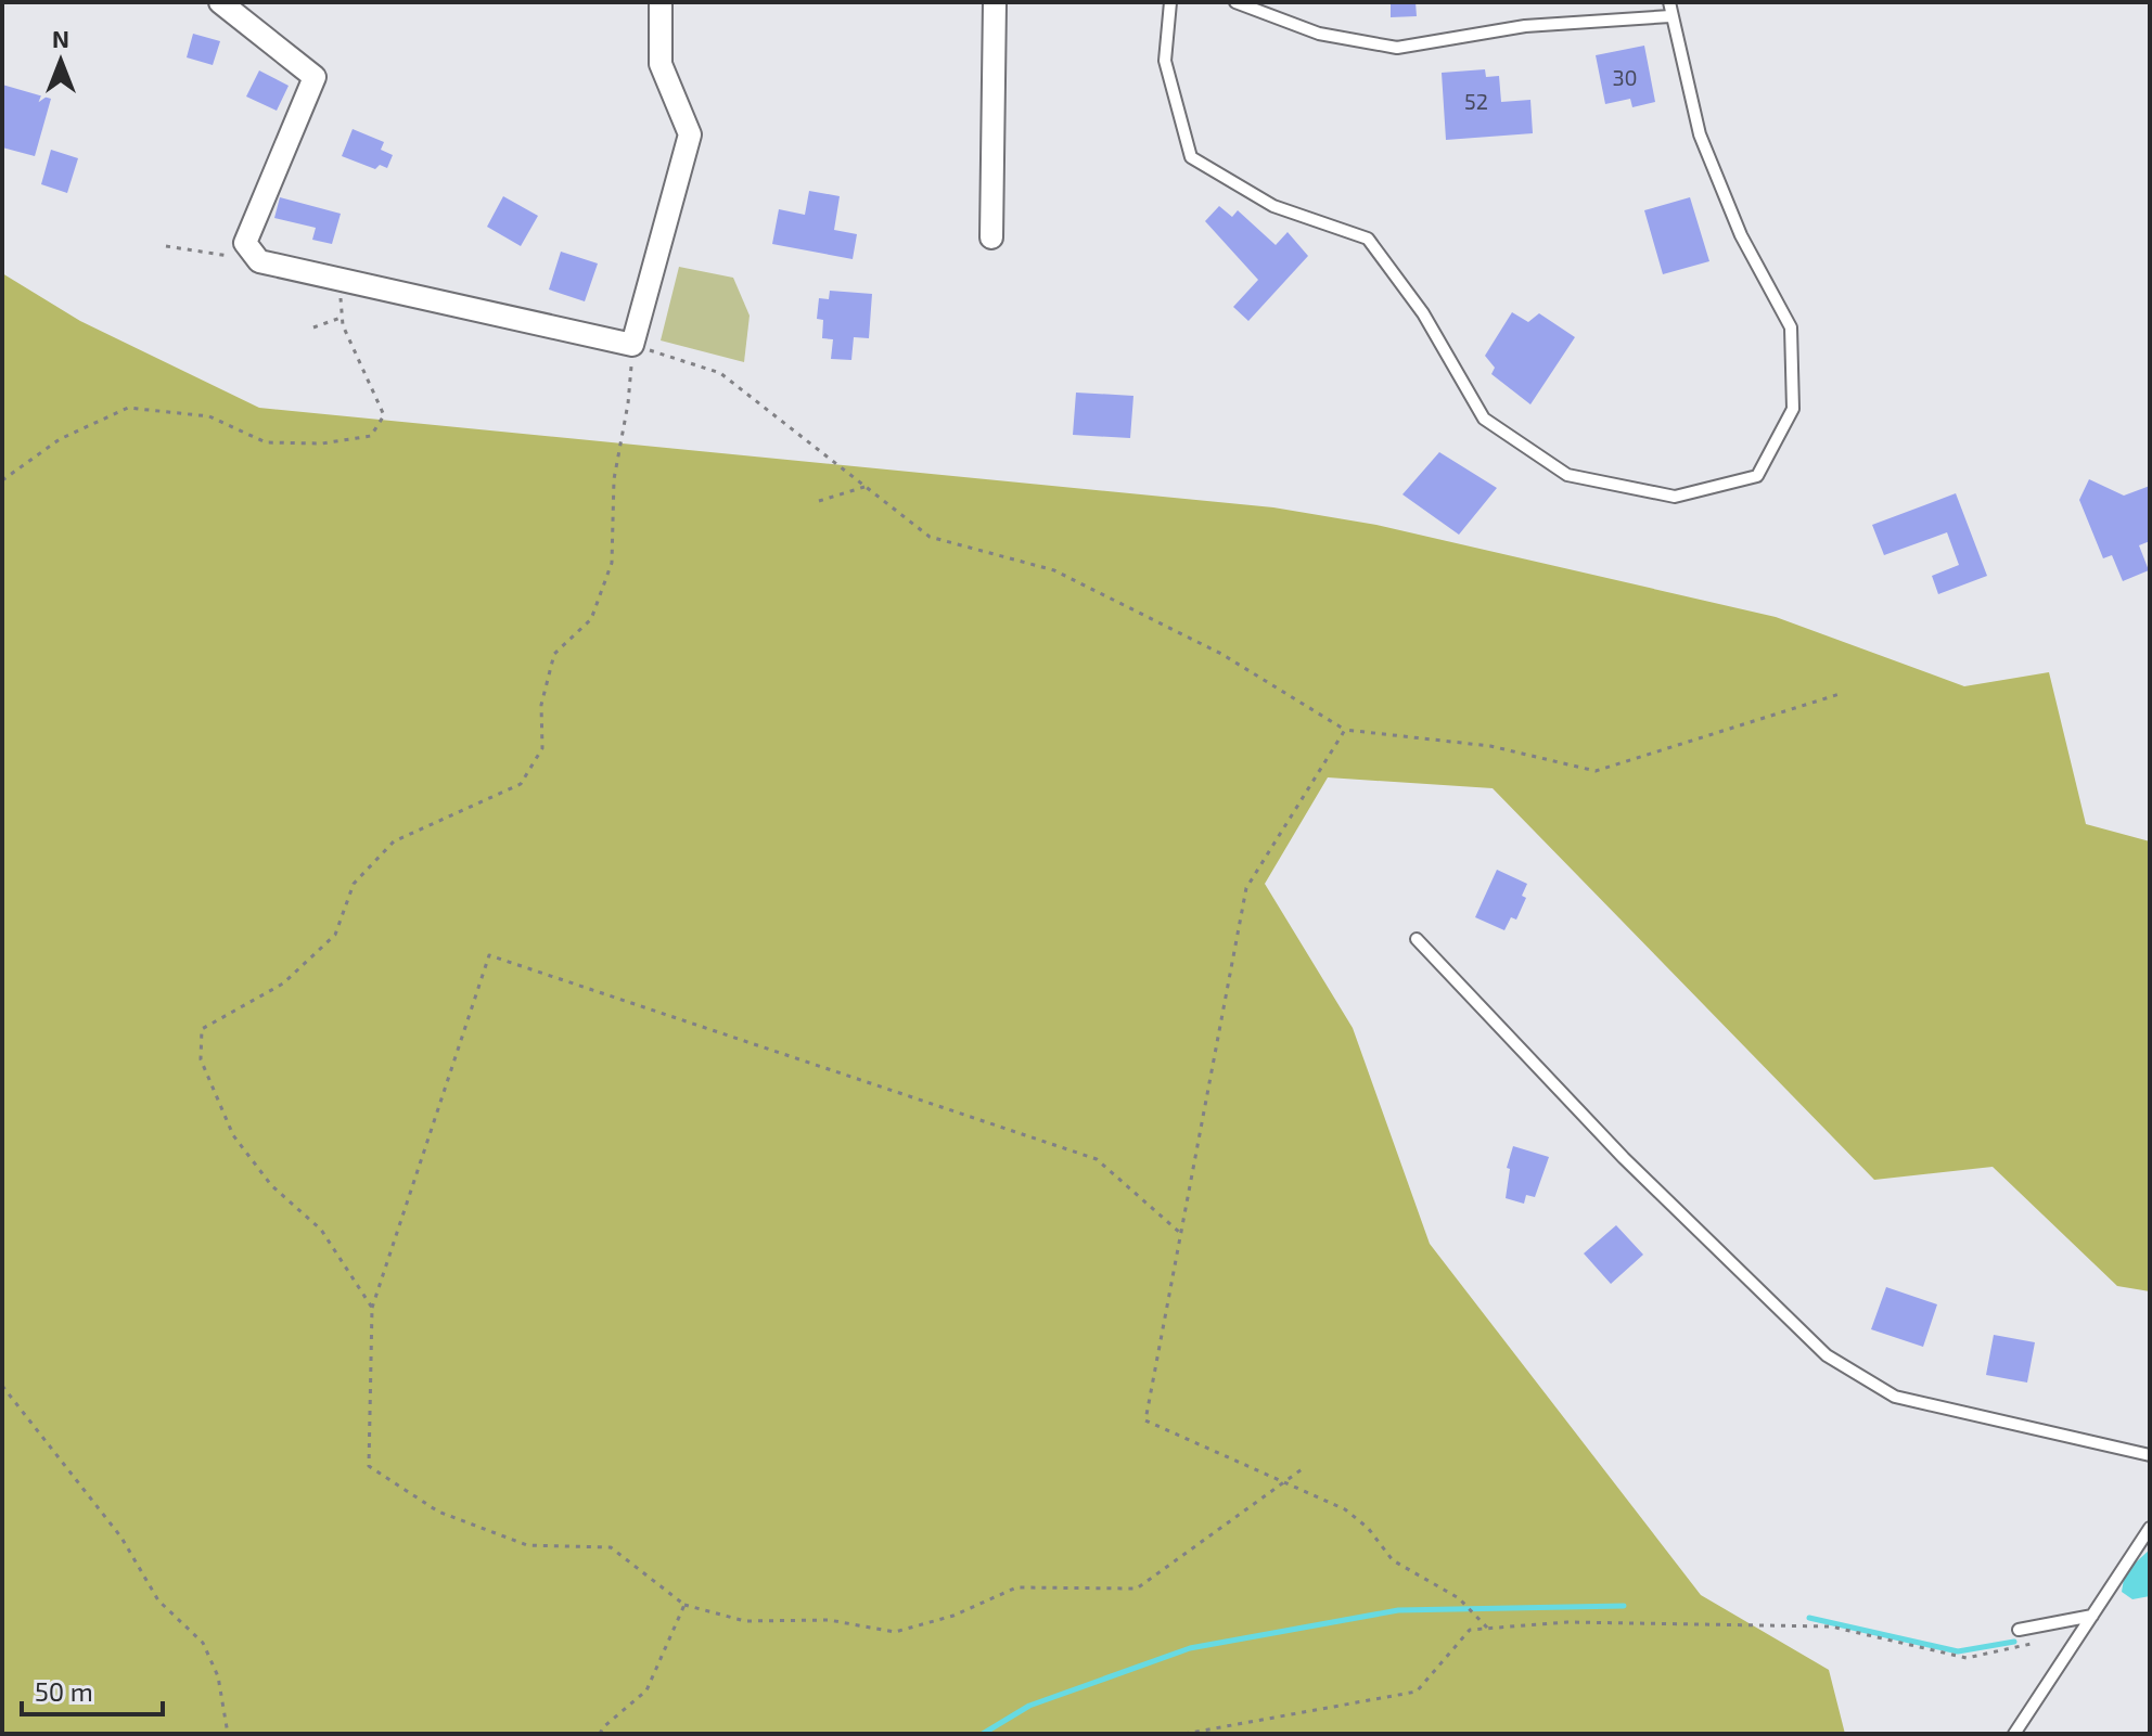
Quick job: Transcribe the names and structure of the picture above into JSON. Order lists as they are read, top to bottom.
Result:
{
  "house_numbers": ["30", "52"],
  "scale_bar": "50 m",
  "north": "top"
}
